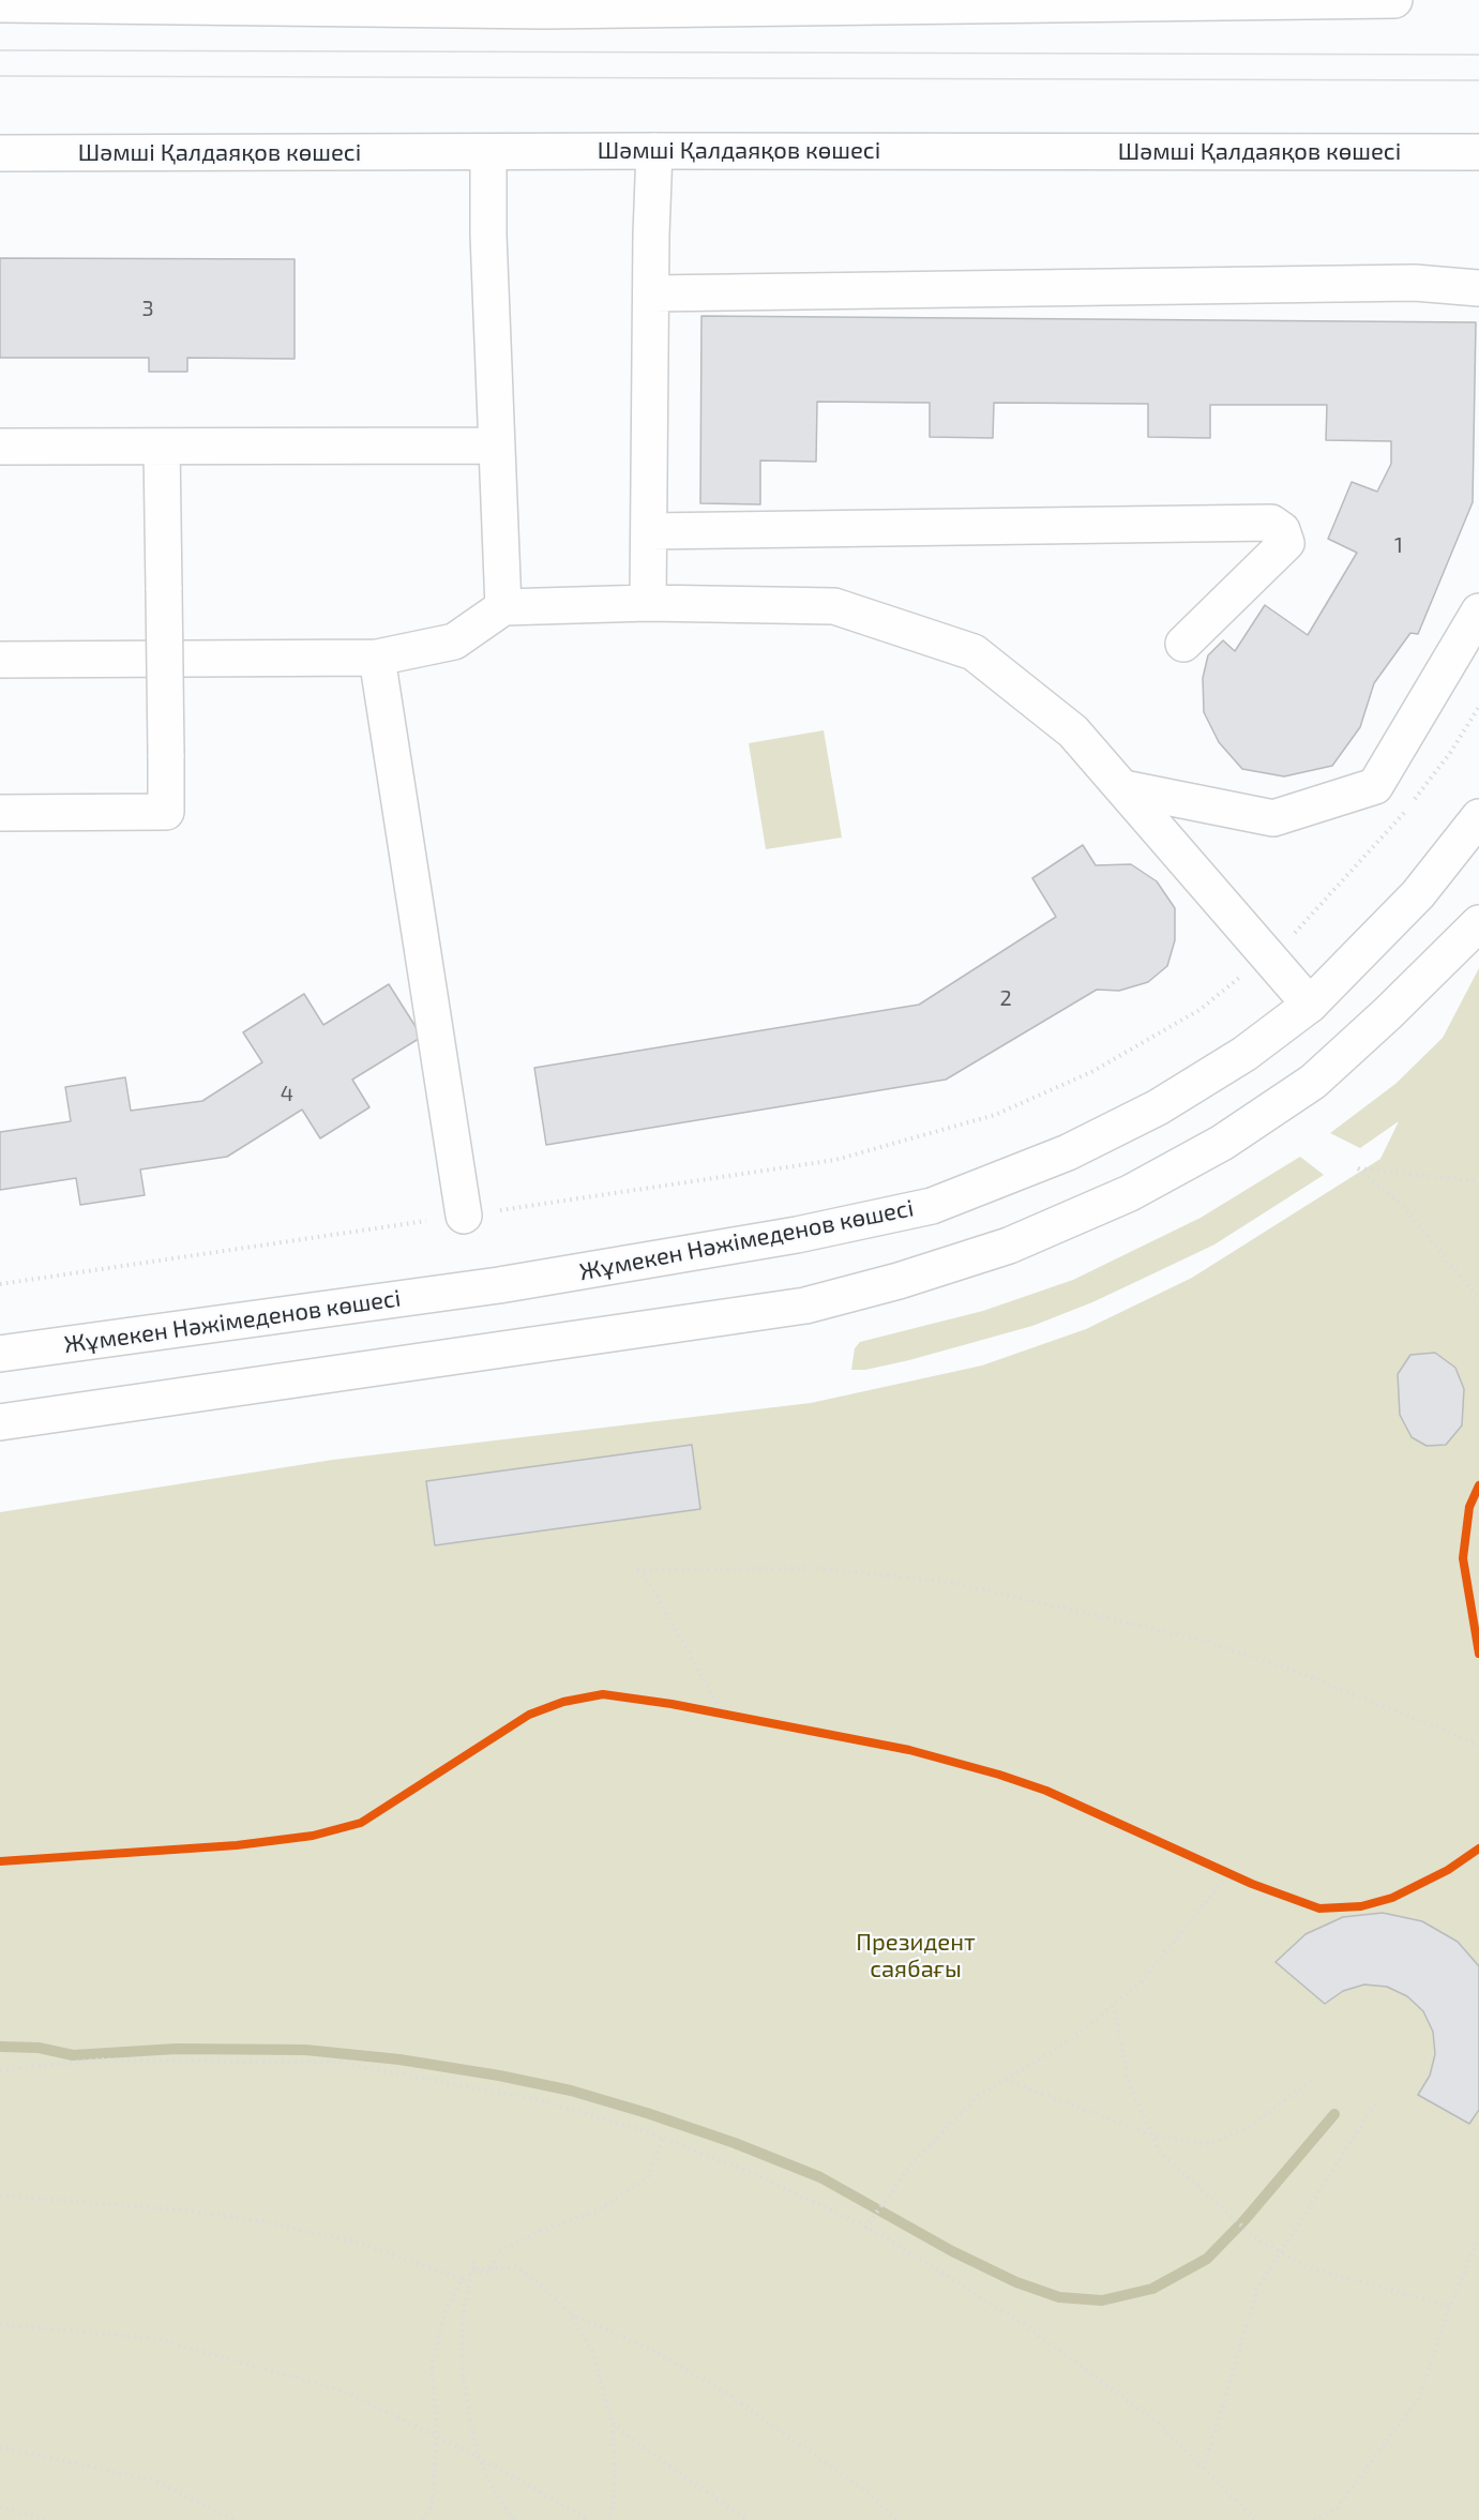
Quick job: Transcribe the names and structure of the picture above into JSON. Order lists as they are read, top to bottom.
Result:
{
  "streets": {
    "main road": ["Шәмші Қалдаяқов көшесі", "Жұмекен Нәжімеденов көшесі"]
  },
  "parks": ["Президент саябағы"],
  "house_numbers": [
    "3",
    "1",
    "2",
    "4"
  ]
}
